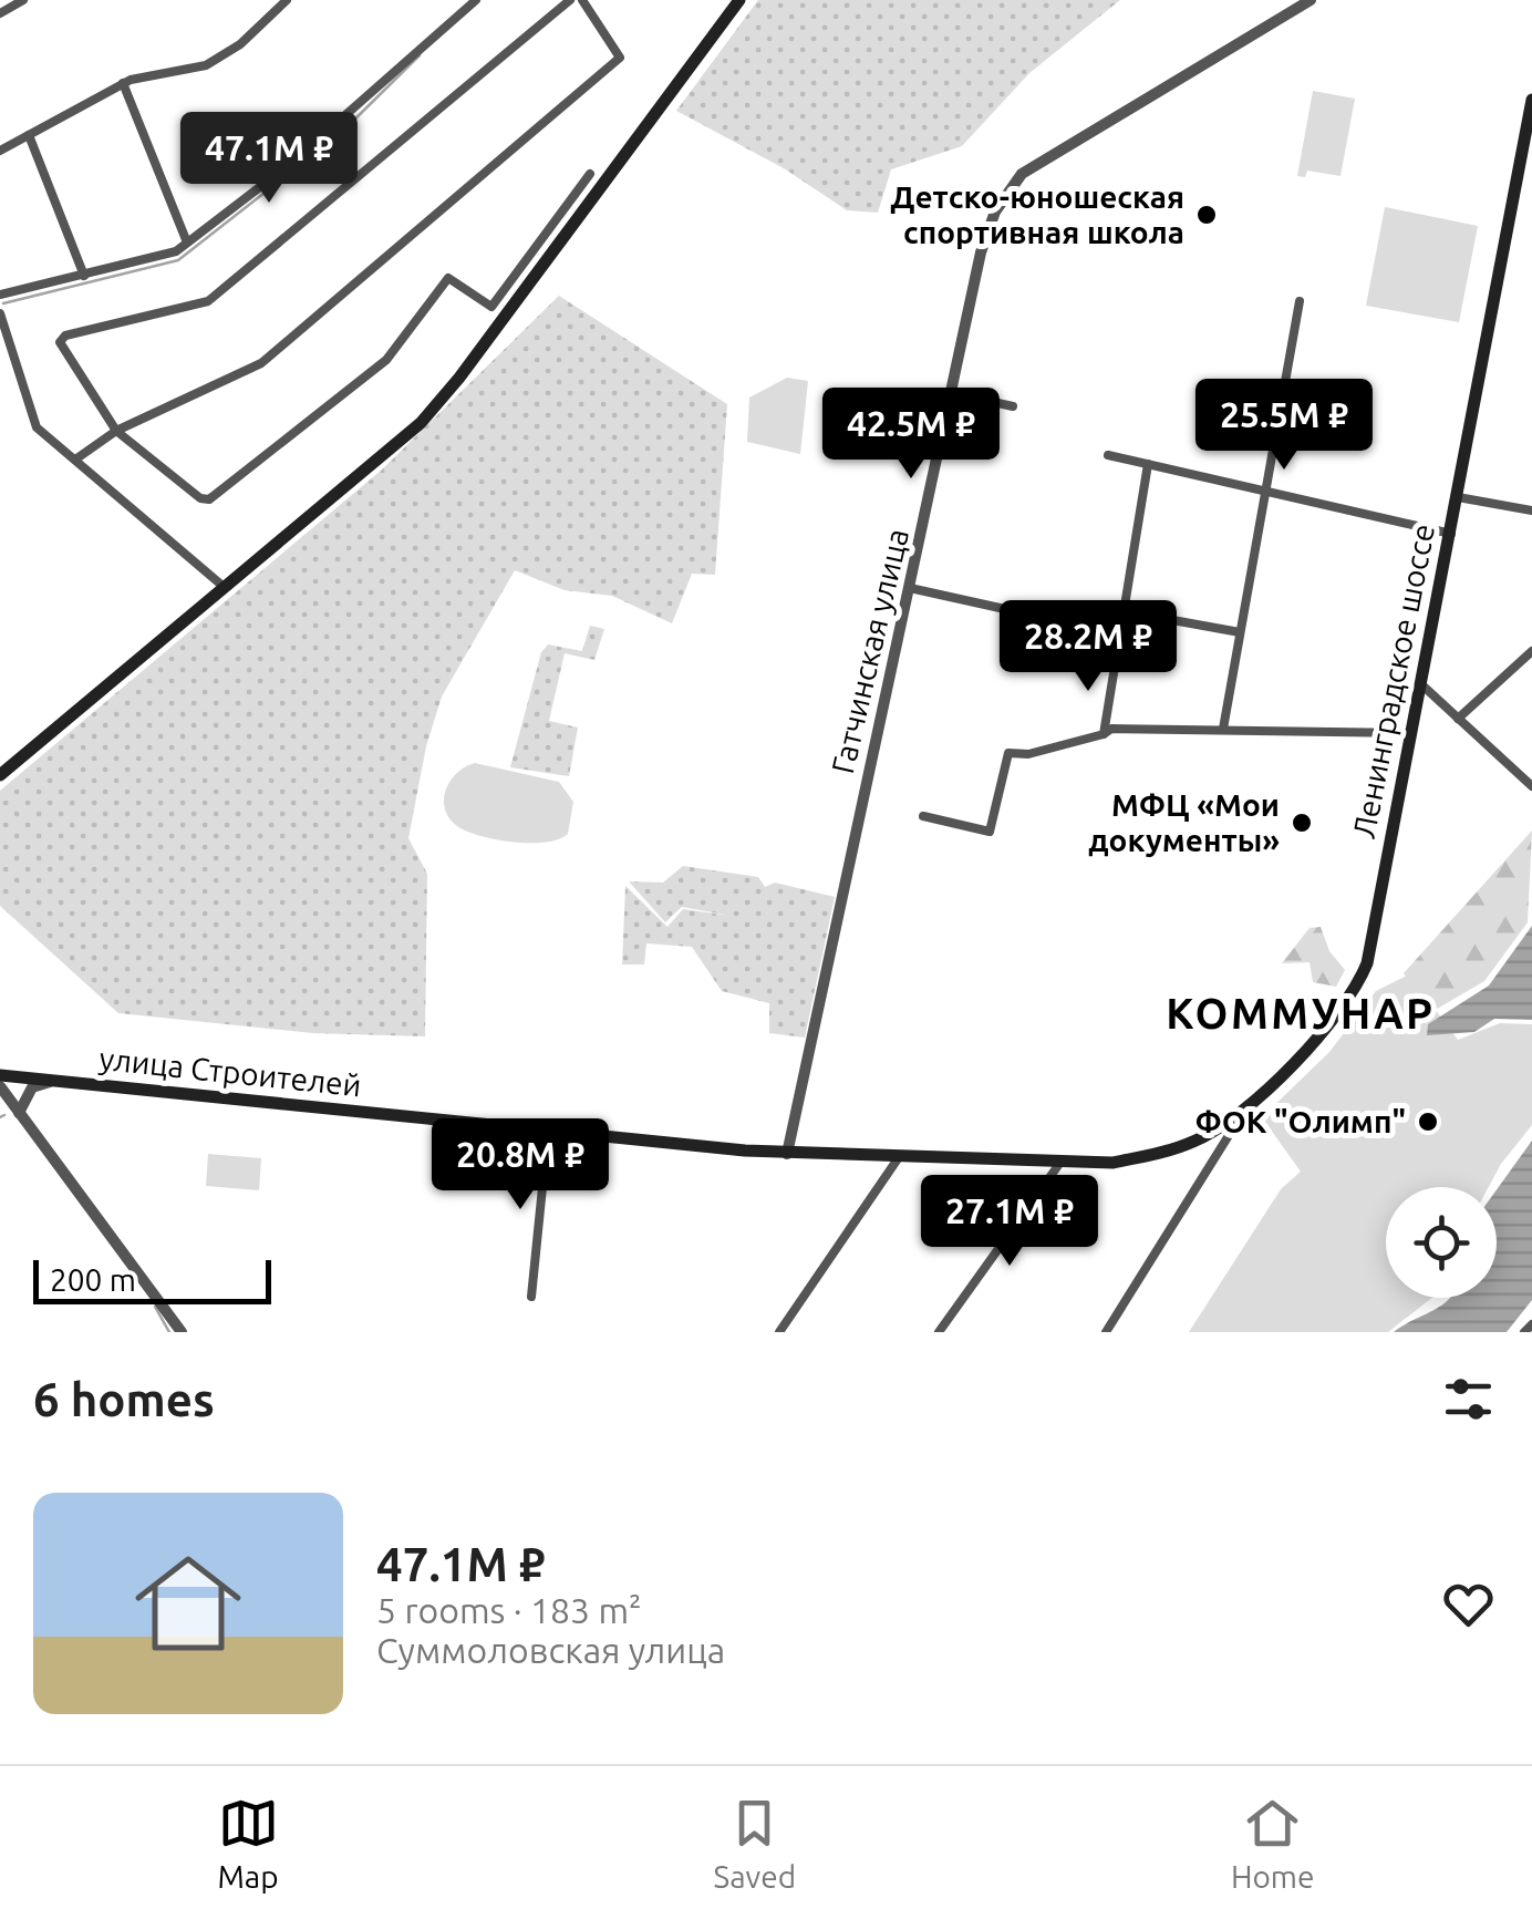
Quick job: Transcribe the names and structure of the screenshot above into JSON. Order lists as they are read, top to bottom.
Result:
{
  "streets": {
    "main road": ["Ленинградское шоссе", "улица Строителей"],
    "street": ["Гатчинская улица"]
  },
  "crossings": [
    ["Гатчинская улица", "улица Строителей"],
    ["Ленинградское шоссе", "улица Строителей"]
  ],
  "districts": ["КОММУНАР"],
  "places": ["Детско-юношеская спортивная школа", "МФЦ «Мои документы»", "ФОК \"Олимп\""],
  "scale_bar": "200 m",
  "page": {
    "price": [
      "47.1M ₽",
      "25.5M ₽",
      "42.5M ₽",
      "28.2M ₽",
      "20.8M ₽",
      "27.1M ₽"
    ],
    "scale": "200 m",
    "heading": "6 homes",
    "list": [
      {
        "name": "47.1M ₽",
        "note": "5 rooms · 183 m² · Суммоловская улица"
      }
    ],
    "tabs": ["Map", "Saved", "Home"]
  }
}
